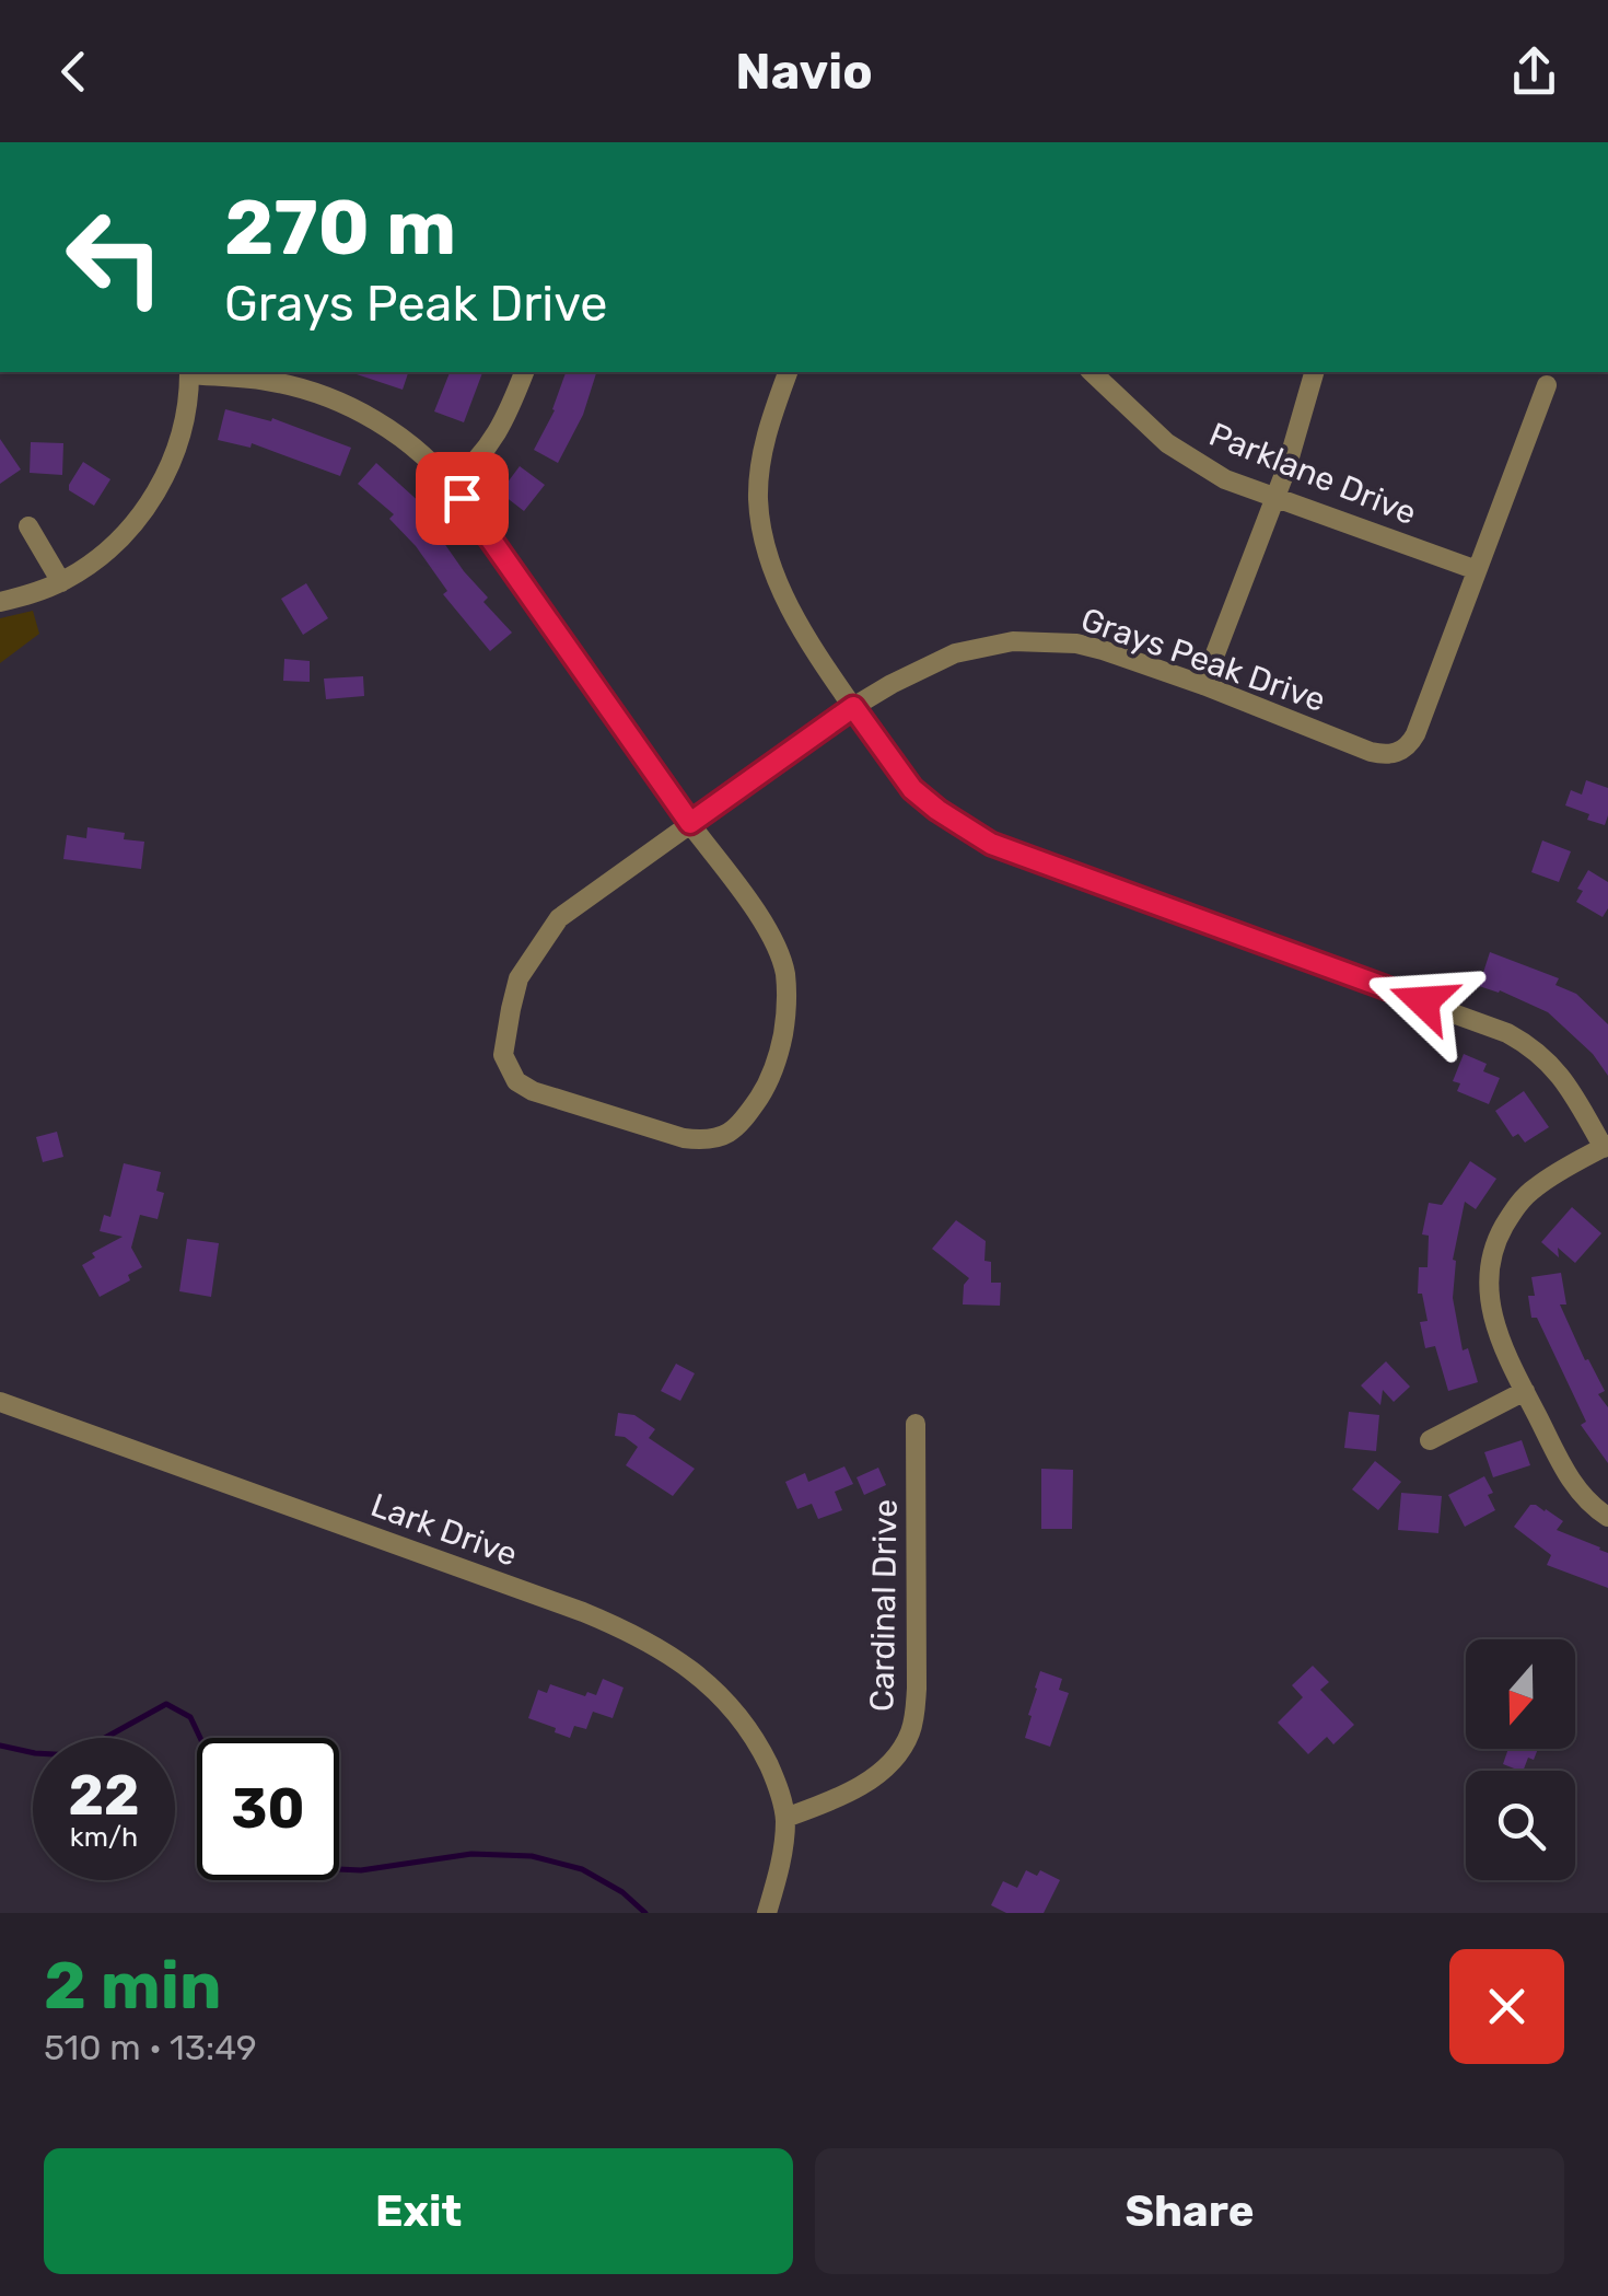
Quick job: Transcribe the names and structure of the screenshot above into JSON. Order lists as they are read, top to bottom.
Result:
{
  "streets": {
    "street": [
      "Parklane Drive",
      "Grays Peak Drive",
      "Lark Drive",
      "Cardinal Drive"
    ]
  },
  "crossings": [
    ["Parklane Drive", "Grays Peak Drive"],
    ["Lark Drive", "Cardinal Drive"]
  ],
  "north": "bottom",
  "page": {
    "header": "Navio",
    "turn": ["270 m", "Grays Peak Drive"],
    "speed": "22 km/h",
    "limit": "30",
    "heading": ["2 min", "510 m · 13:49"],
    "buttons": ["Exit", "Share"]
  }
}
